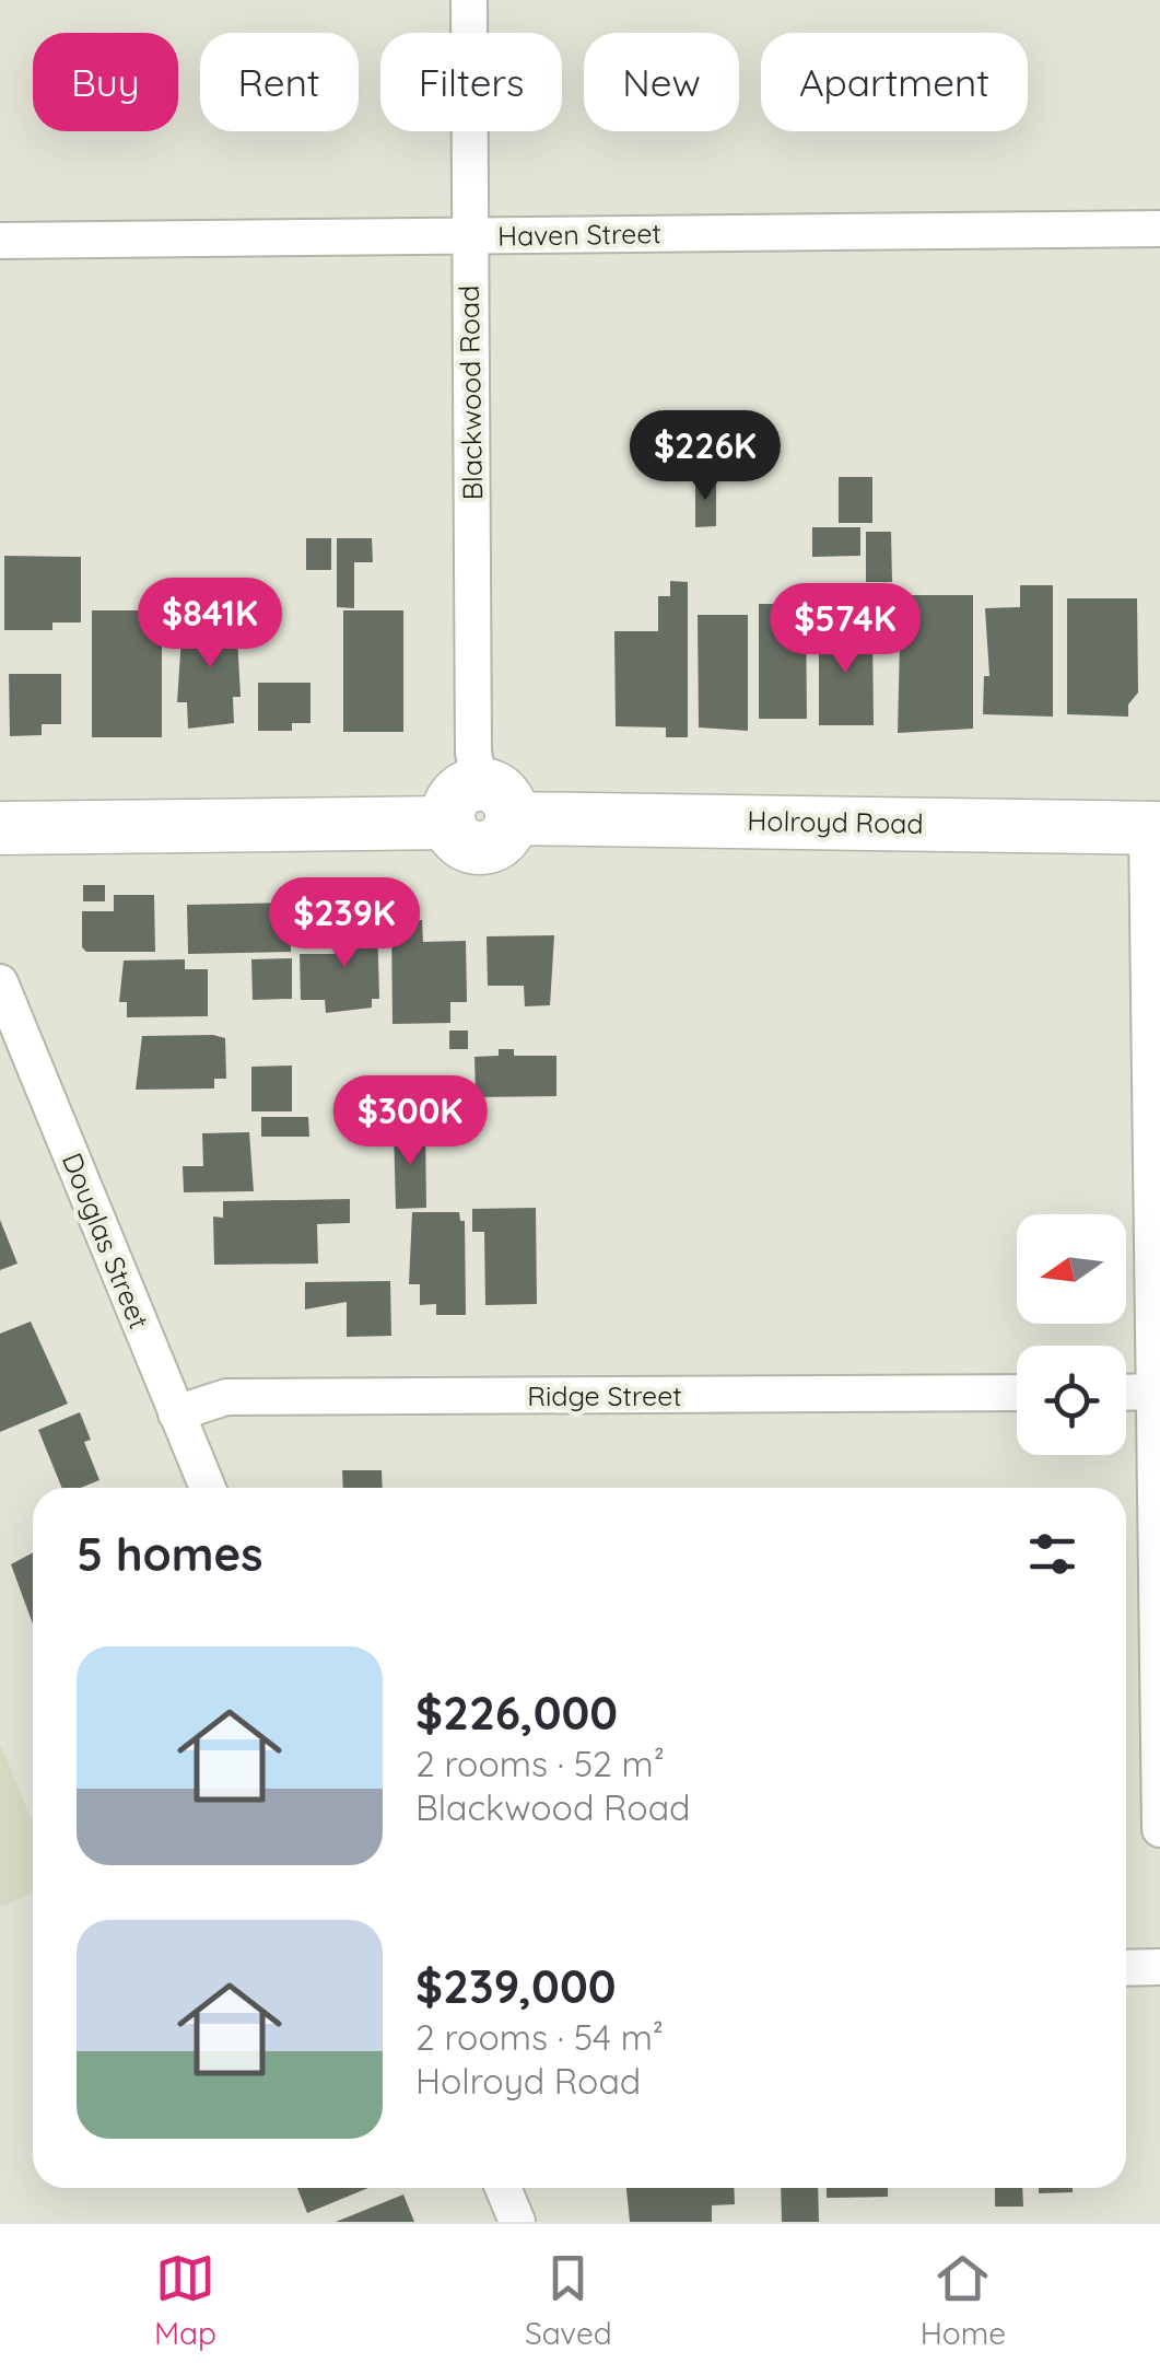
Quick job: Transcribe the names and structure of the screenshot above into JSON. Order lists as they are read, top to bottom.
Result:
{
  "streets": {
    "street": [
      "Haven Street",
      "Blackwood Road",
      "Holroyd Road",
      "Douglas Street",
      "Ridge Street"
    ]
  },
  "crossings": [
    ["Haven Street", "Blackwood Road"],
    ["Blackwood Road", "Holroyd Road"],
    ["Douglas Street", "Ridge Street"]
  ],
  "north": "left",
  "page": {
    "chip": [
      "Buy",
      "Rent",
      "Filters",
      "New",
      "Apartment"
    ],
    "price": [
      "$226K",
      "$841K",
      "$574K",
      "$239K",
      "$300K"
    ],
    "heading": "5 homes",
    "list": [
      {
        "name": "$226,000",
        "note": "2 rooms · 52 m² · Blackwood Road"
      },
      {
        "name": "$239,000",
        "note": "2 rooms · 54 m² · Holroyd Road"
      }
    ],
    "tabs": ["Map", "Saved", "Home"]
  }
}
